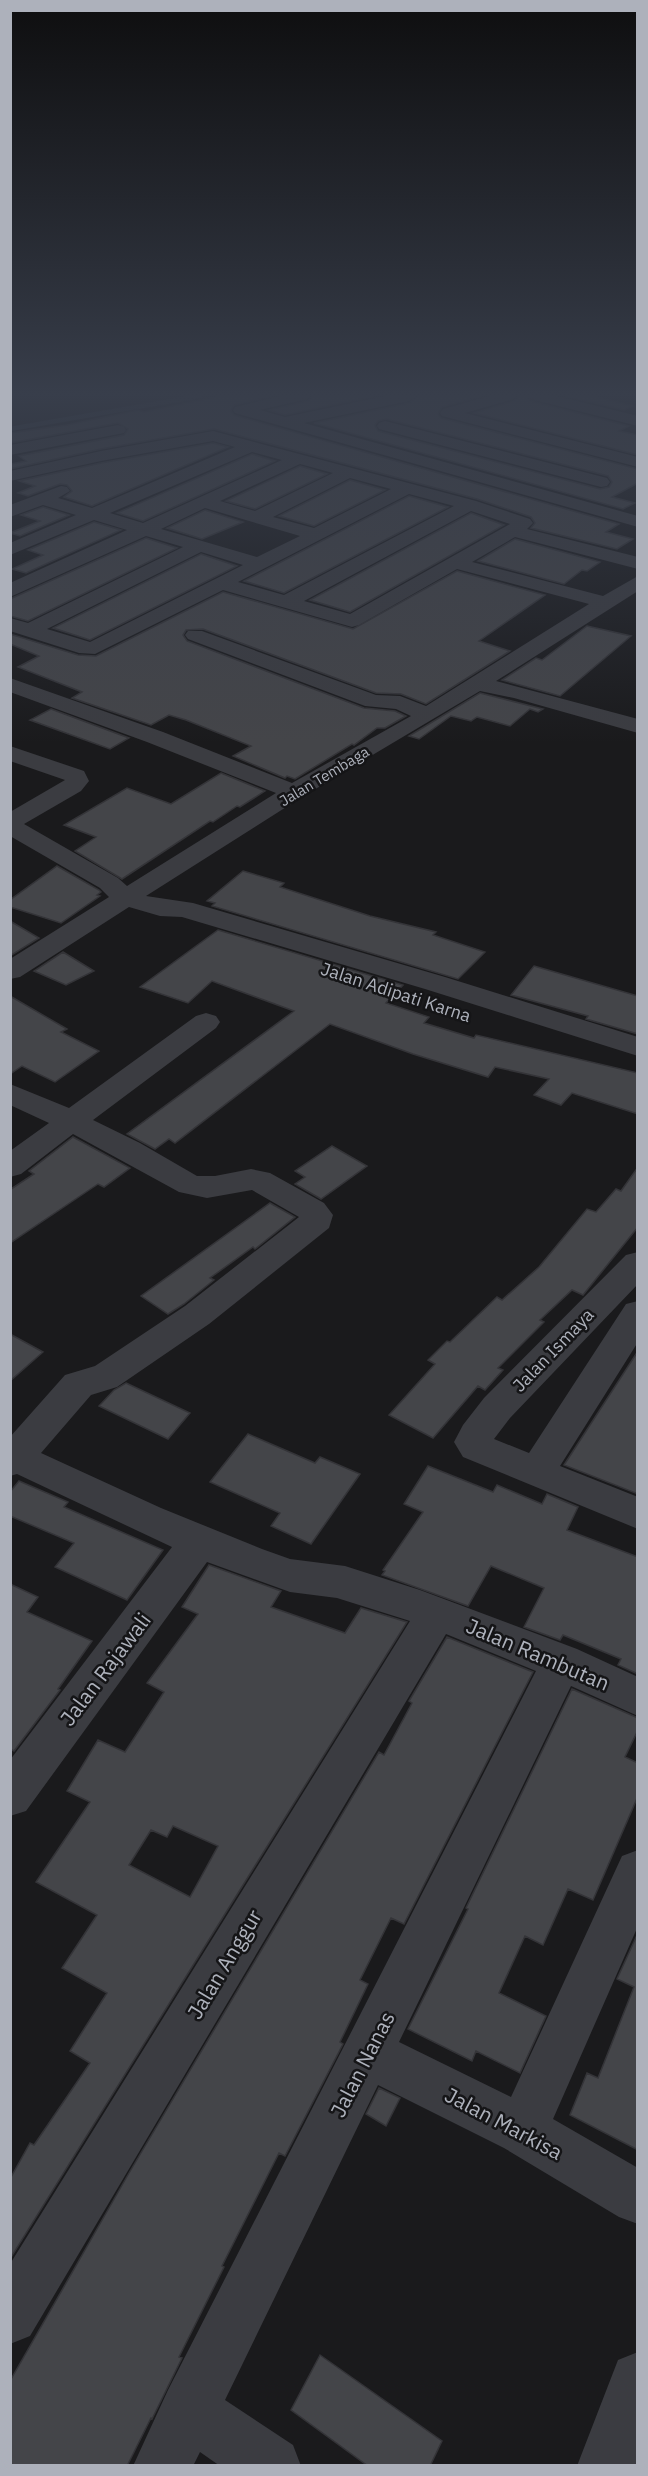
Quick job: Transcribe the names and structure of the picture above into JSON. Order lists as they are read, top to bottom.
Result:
{
  "streets": {
    "street": [
      "Jalan Tembaga",
      "Jalan Adipati Karna",
      "Jalan Ismaya",
      "Jalan Rambutan",
      "Jalan Rajawali",
      "Jalan Anggur",
      "Jalan Nanas",
      "Jalan Markisa"
    ]
  },
  "crossings": [
    ["Jalan Tembaga", "Jalan Adipati Karna"],
    ["Jalan Rambutan", "Jalan Rajawali"],
    ["Jalan Rambutan", "Jalan Anggur"],
    ["Jalan Rambutan", "Jalan Nanas"],
    ["Jalan Nanas", "Jalan Markisa"]
  ]
}
